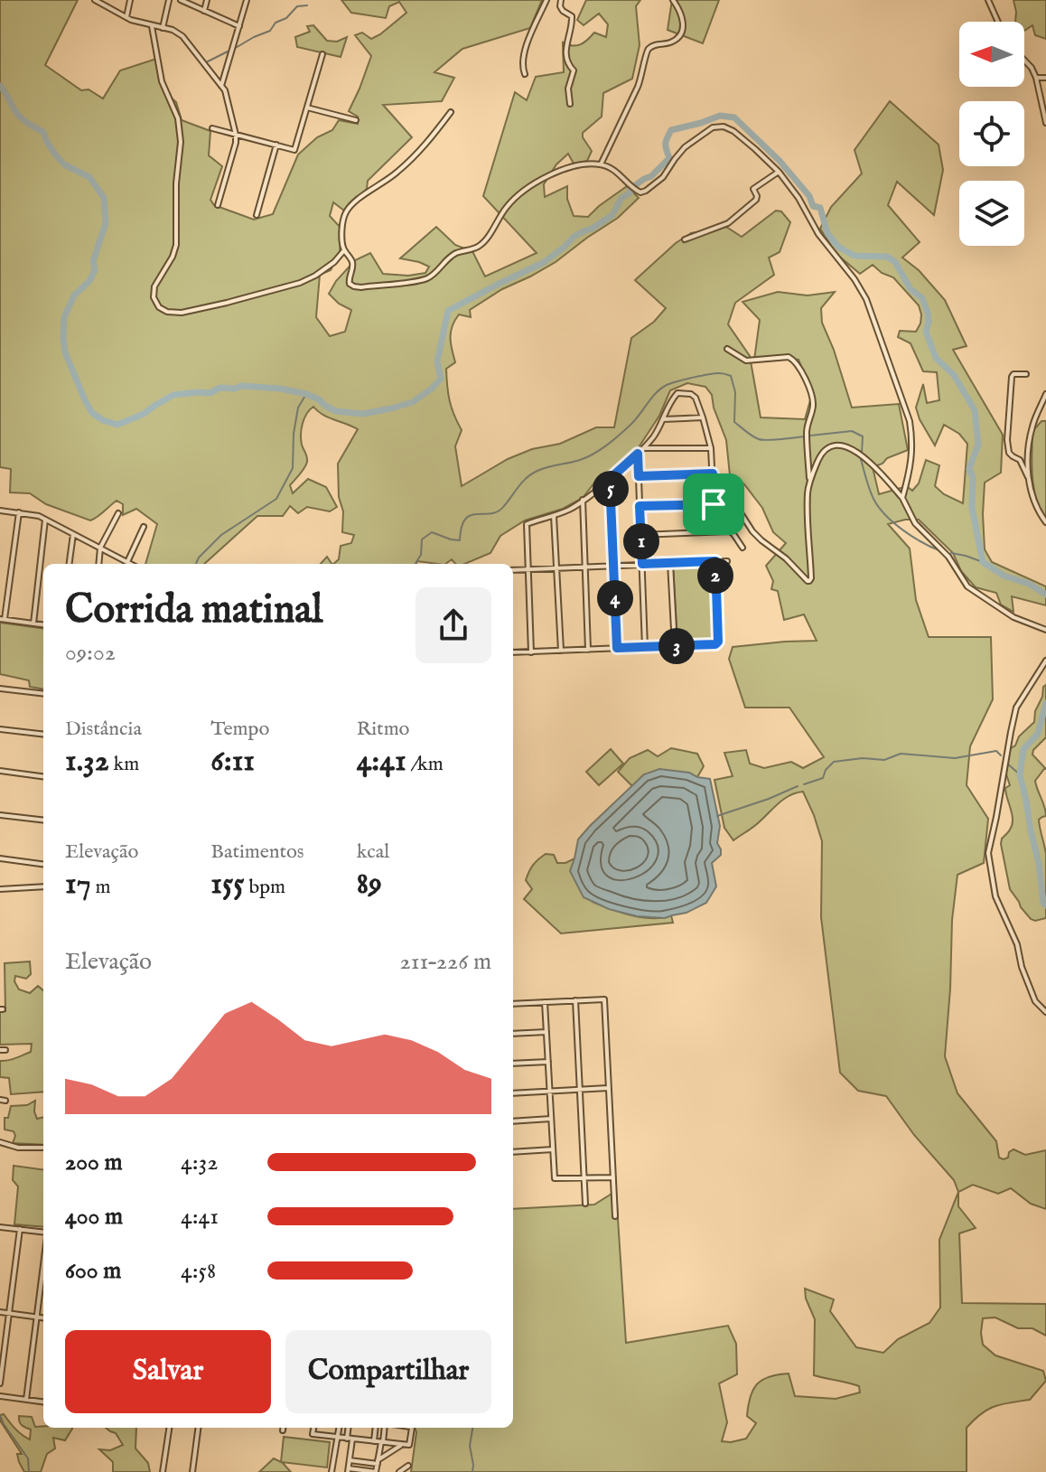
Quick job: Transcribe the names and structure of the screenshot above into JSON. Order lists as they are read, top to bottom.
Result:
{
  "north": "left",
  "page": {
    "pins": [
      "5",
      "1",
      "2",
      "4",
      "3"
    ],
    "heading": ["Corrida matinal", "09:02"],
    "stats": [
      ["Distância", "1.32 km"],
      ["Tempo", "6:11"],
      ["Ritmo", "4:41 /km"],
      ["Elevação", "17 m"],
      ["Batimentos", "155 bpm"],
      ["kcal", "89"]
    ],
    "chart": ["Elevação", "211–226 m"],
    "list": [
      {
        "name": "200 m",
        "note": "4:32"
      },
      {
        "name": "400 m",
        "note": "4:41"
      },
      {
        "name": "600 m",
        "note": "4:58"
      }
    ],
    "buttons": ["Salvar", "Compartilhar"]
  }
}
